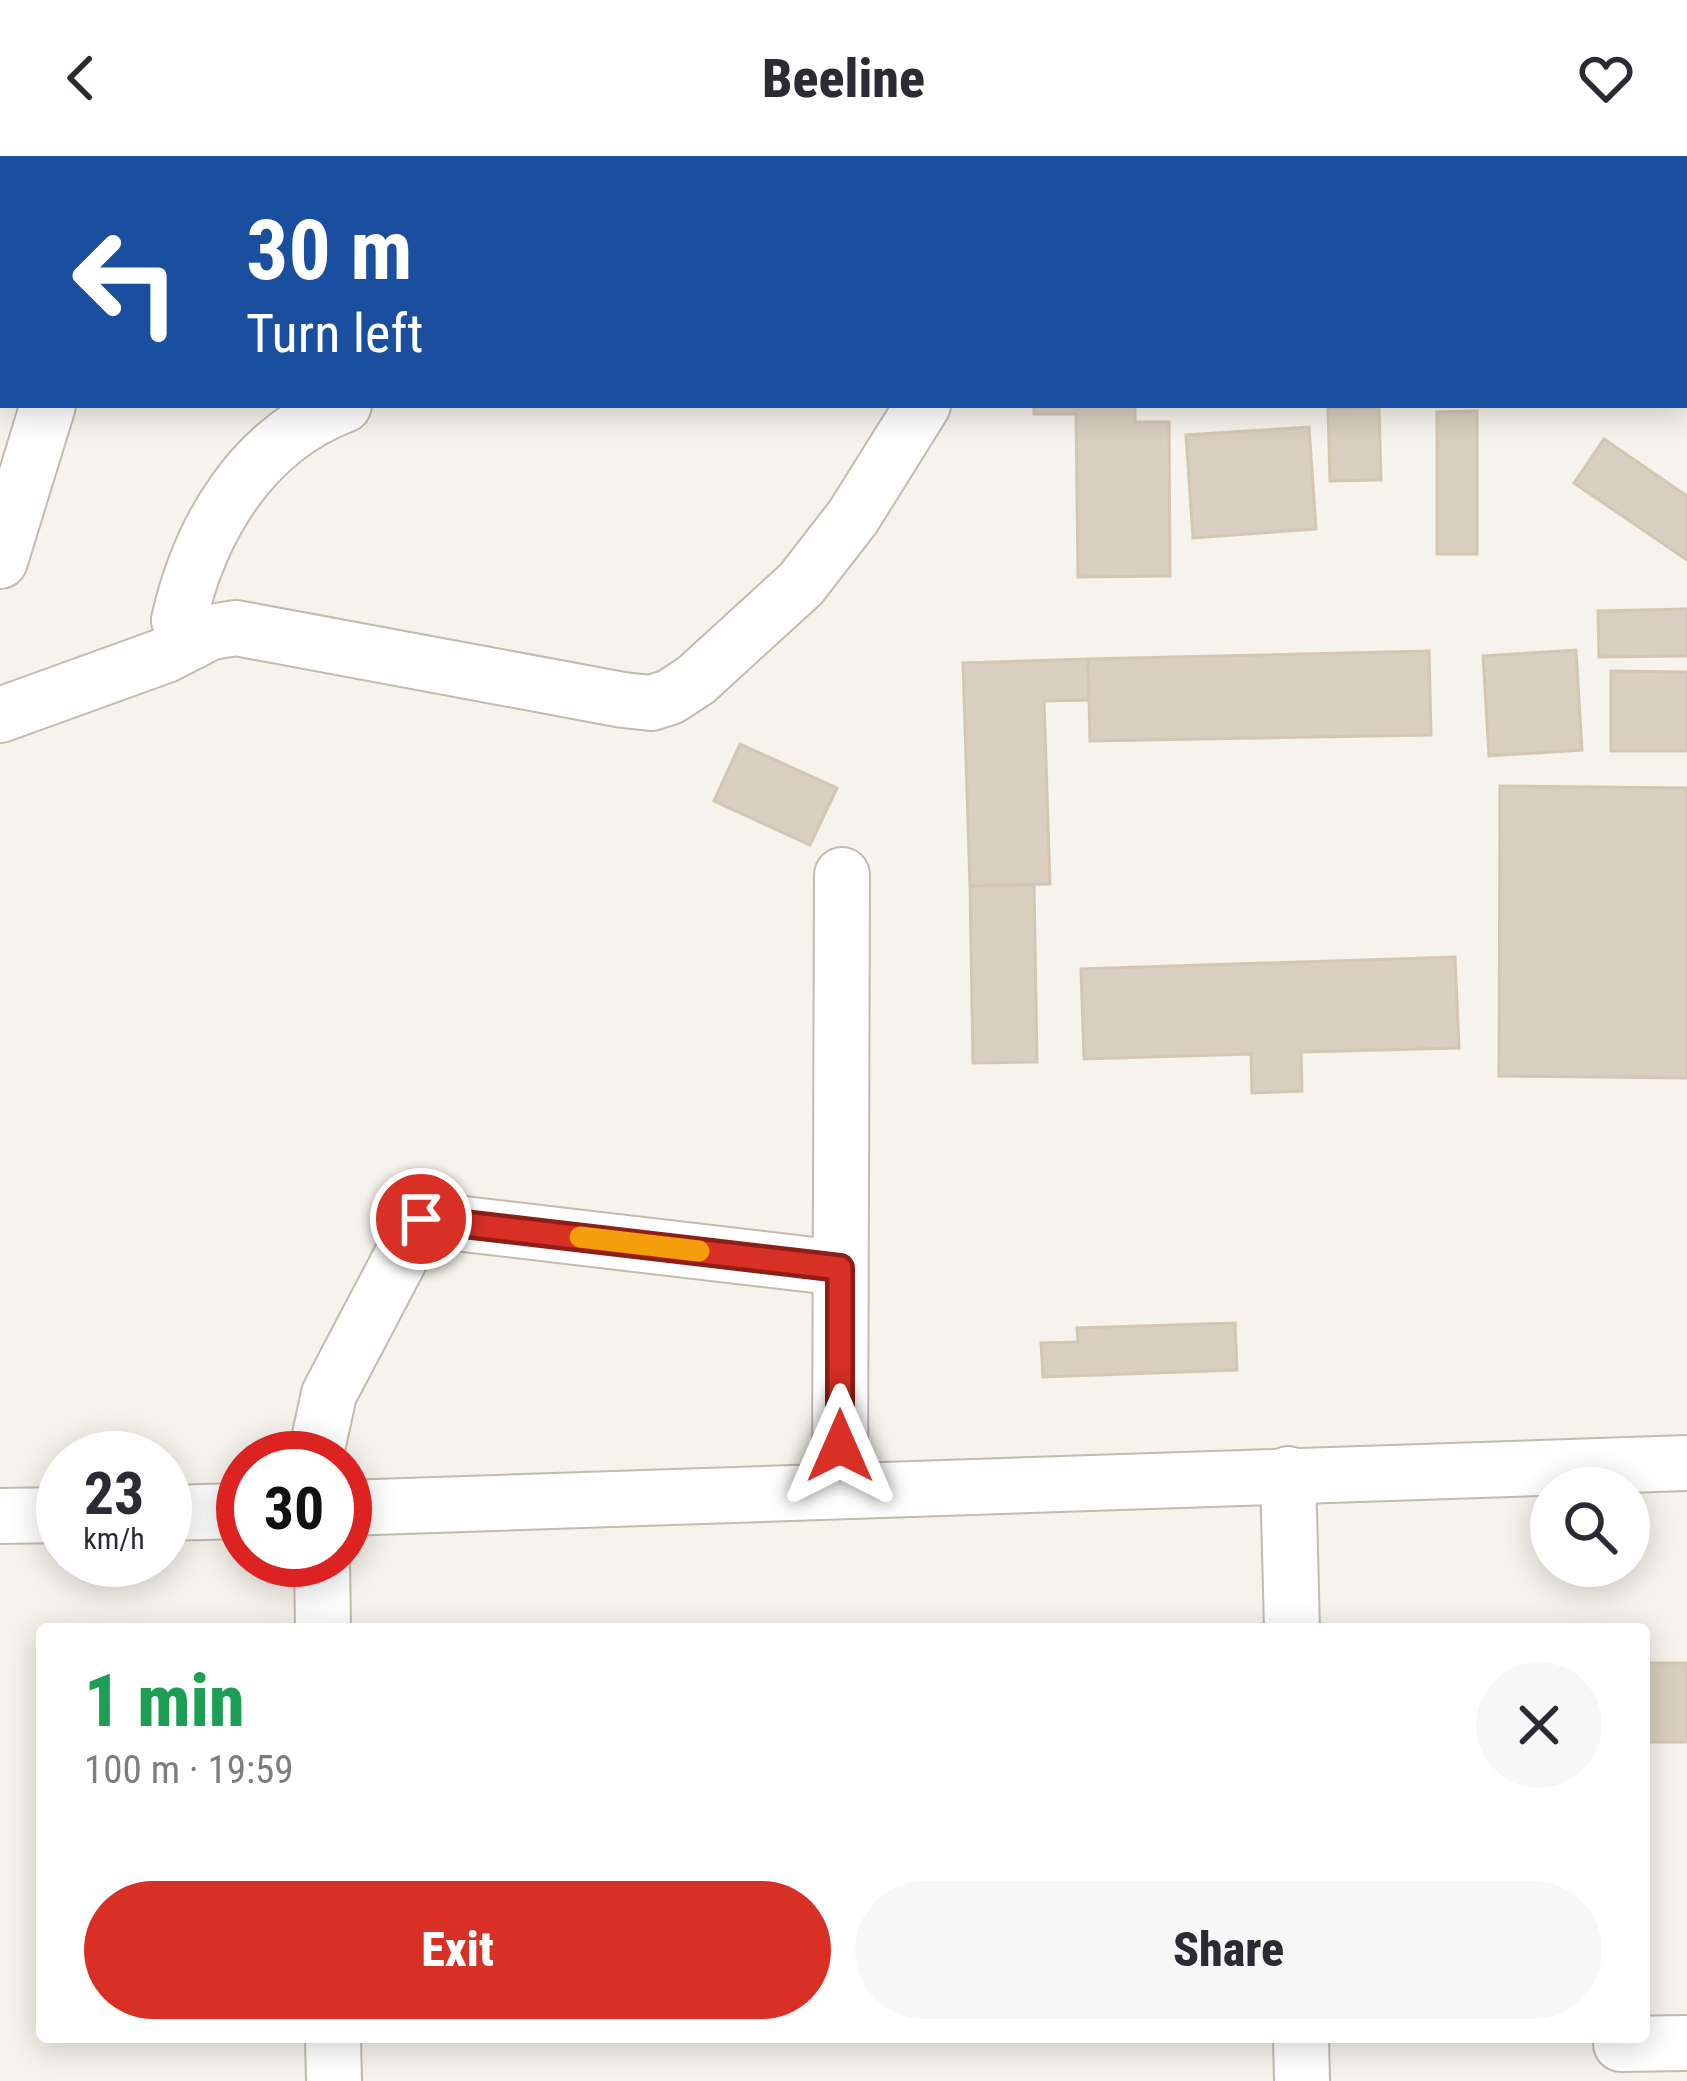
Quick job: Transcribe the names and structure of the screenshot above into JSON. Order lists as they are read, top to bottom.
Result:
{
  "page": {
    "header": "Beeline",
    "turn": ["30 m", "Turn left"],
    "speed": "23 km/h",
    "limit": "30",
    "heading": ["1 min", "100 m · 19:59"],
    "buttons": ["Exit", "Share"]
  }
}
